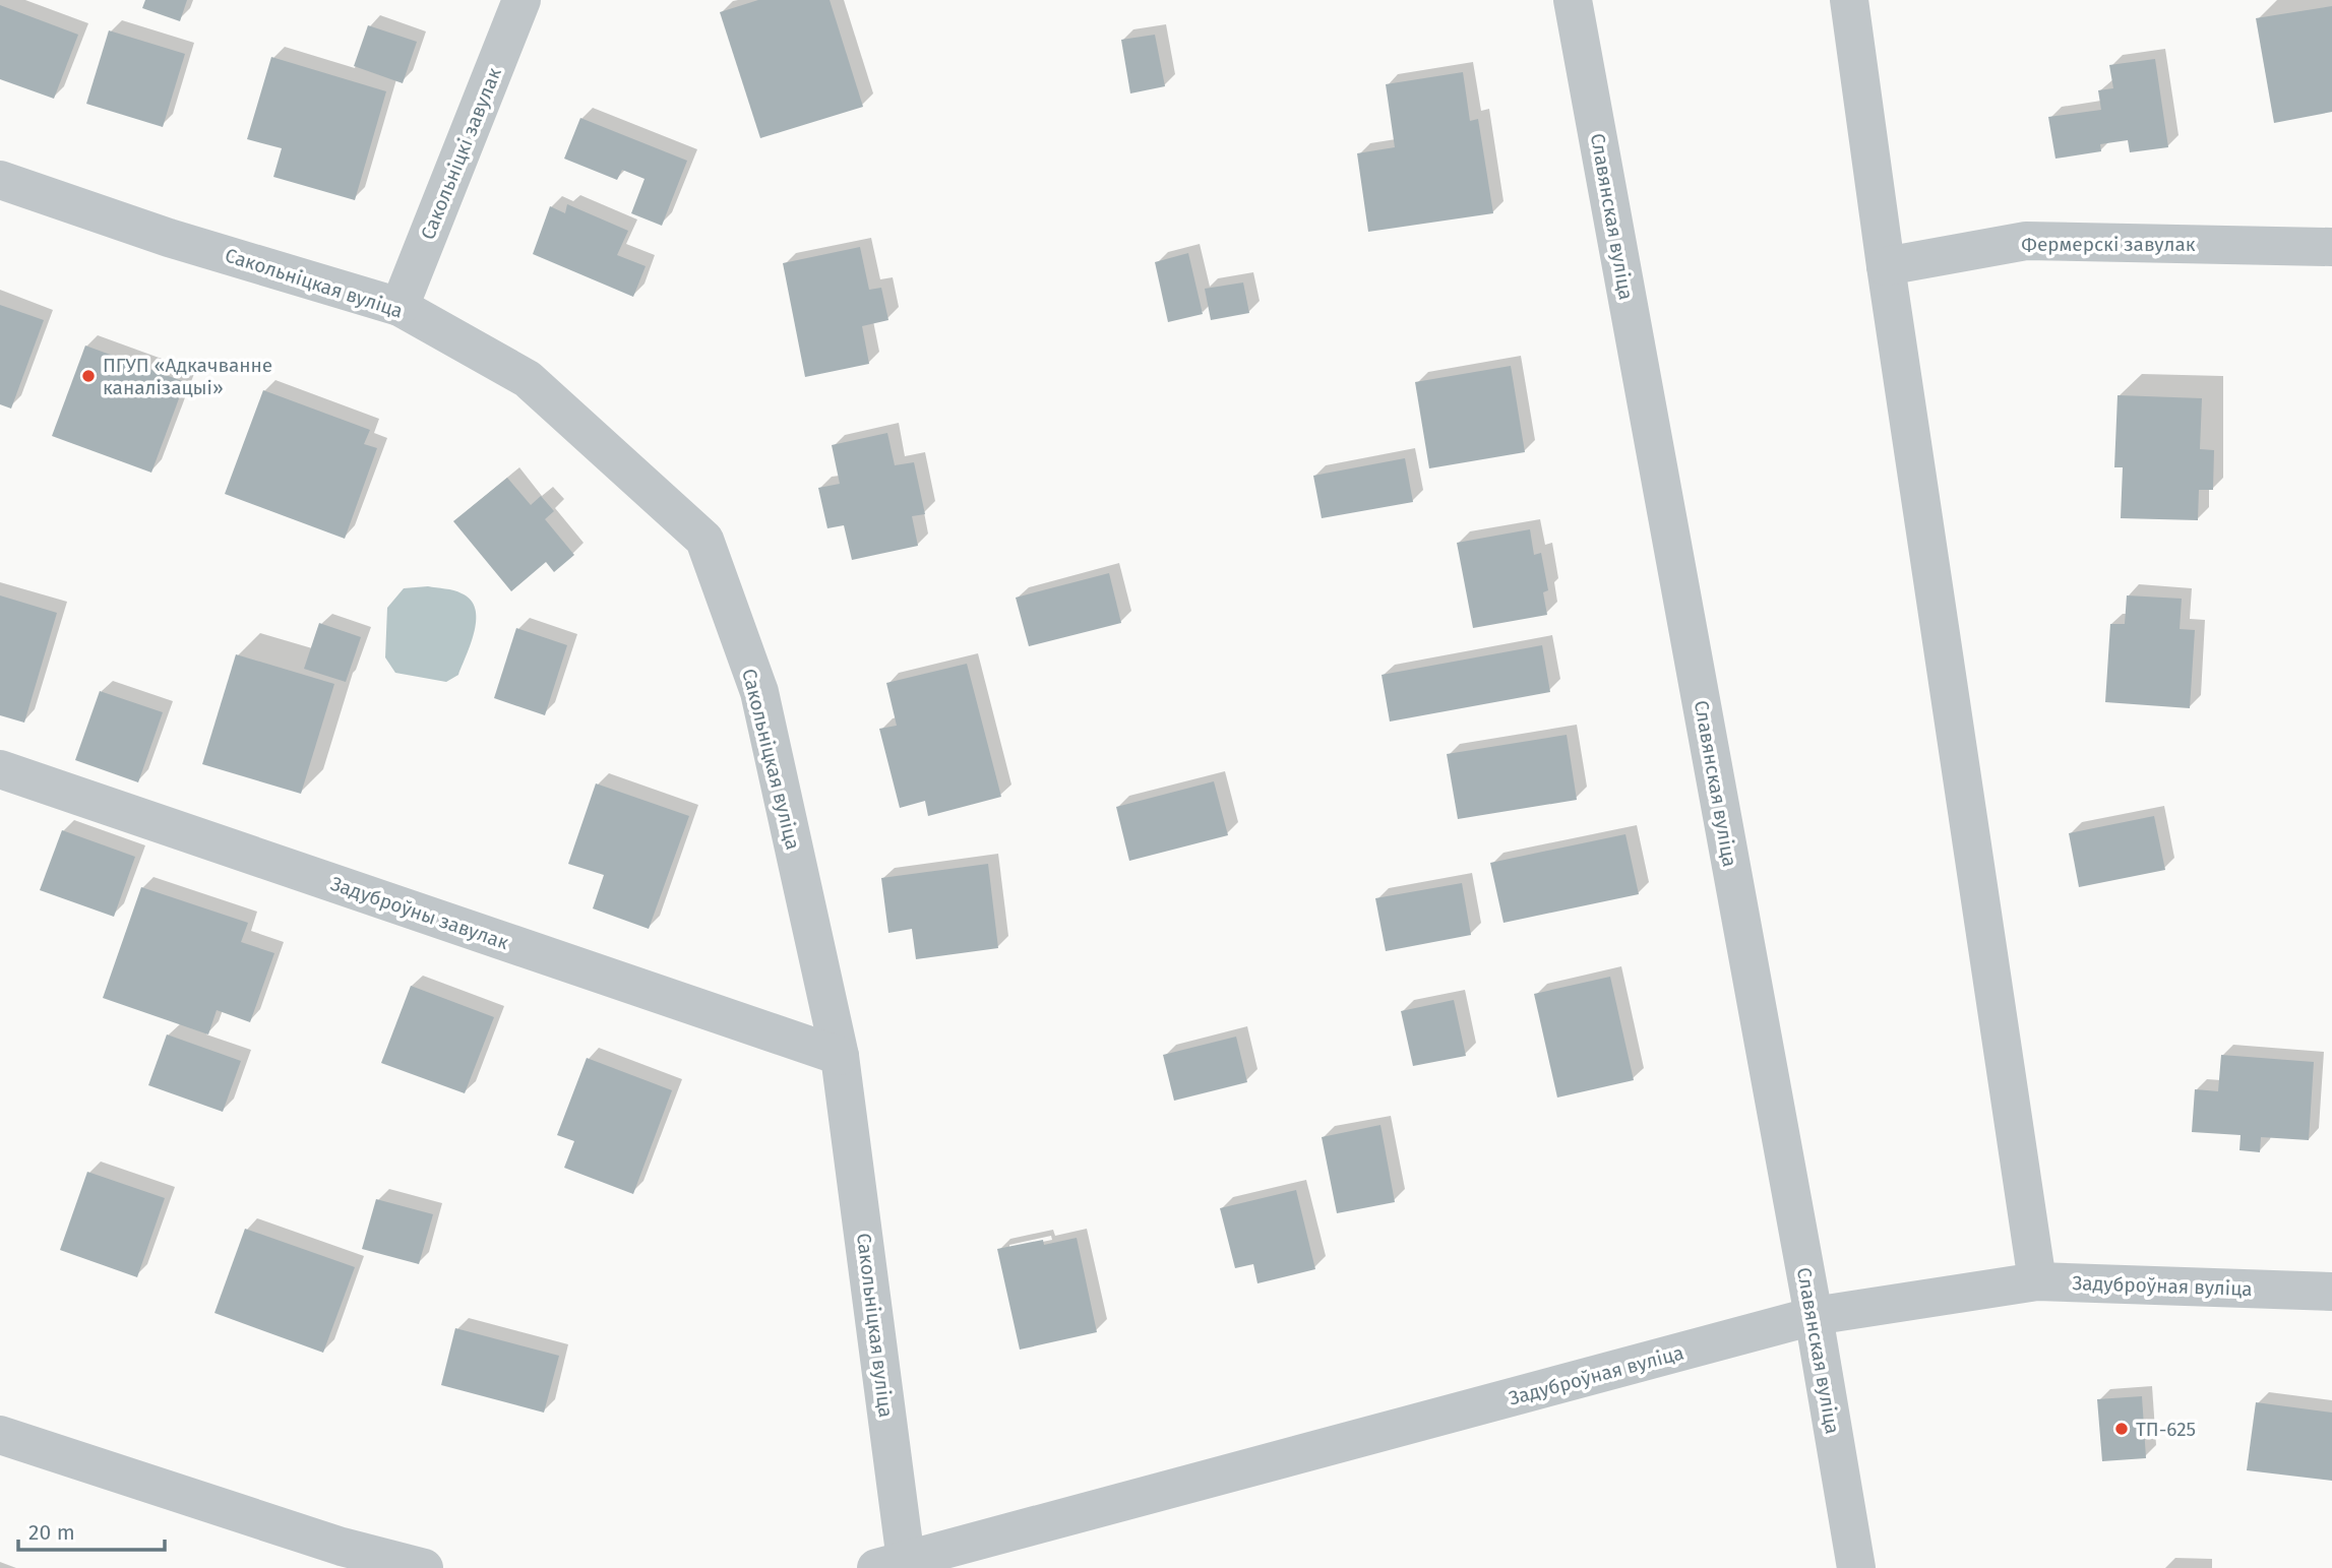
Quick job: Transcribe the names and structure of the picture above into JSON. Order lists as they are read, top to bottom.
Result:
{
  "streets": {
    "street": [
      "Сакольніцкі завулак",
      "Славянская вуліца",
      "Фермерскі завулак",
      "Сакольніцкая вуліца",
      "Задуброўны завулак",
      "Задуброўная вуліца"
    ]
  },
  "crossings": [
    ["Сакольніцкі завулак", "Сакольніцкая вуліца"],
    ["Славянская вуліца", "Задуброўная вуліца"],
    ["Сакольніцкая вуліца", "Задуброўны завулак"],
    ["Сакольніцкая вуліца", "Задуброўная вуліца"]
  ],
  "places": ["ПГУП «Адкачванне каналізацыі»", "ТП-625"],
  "scale_bar": "20 m"
}
